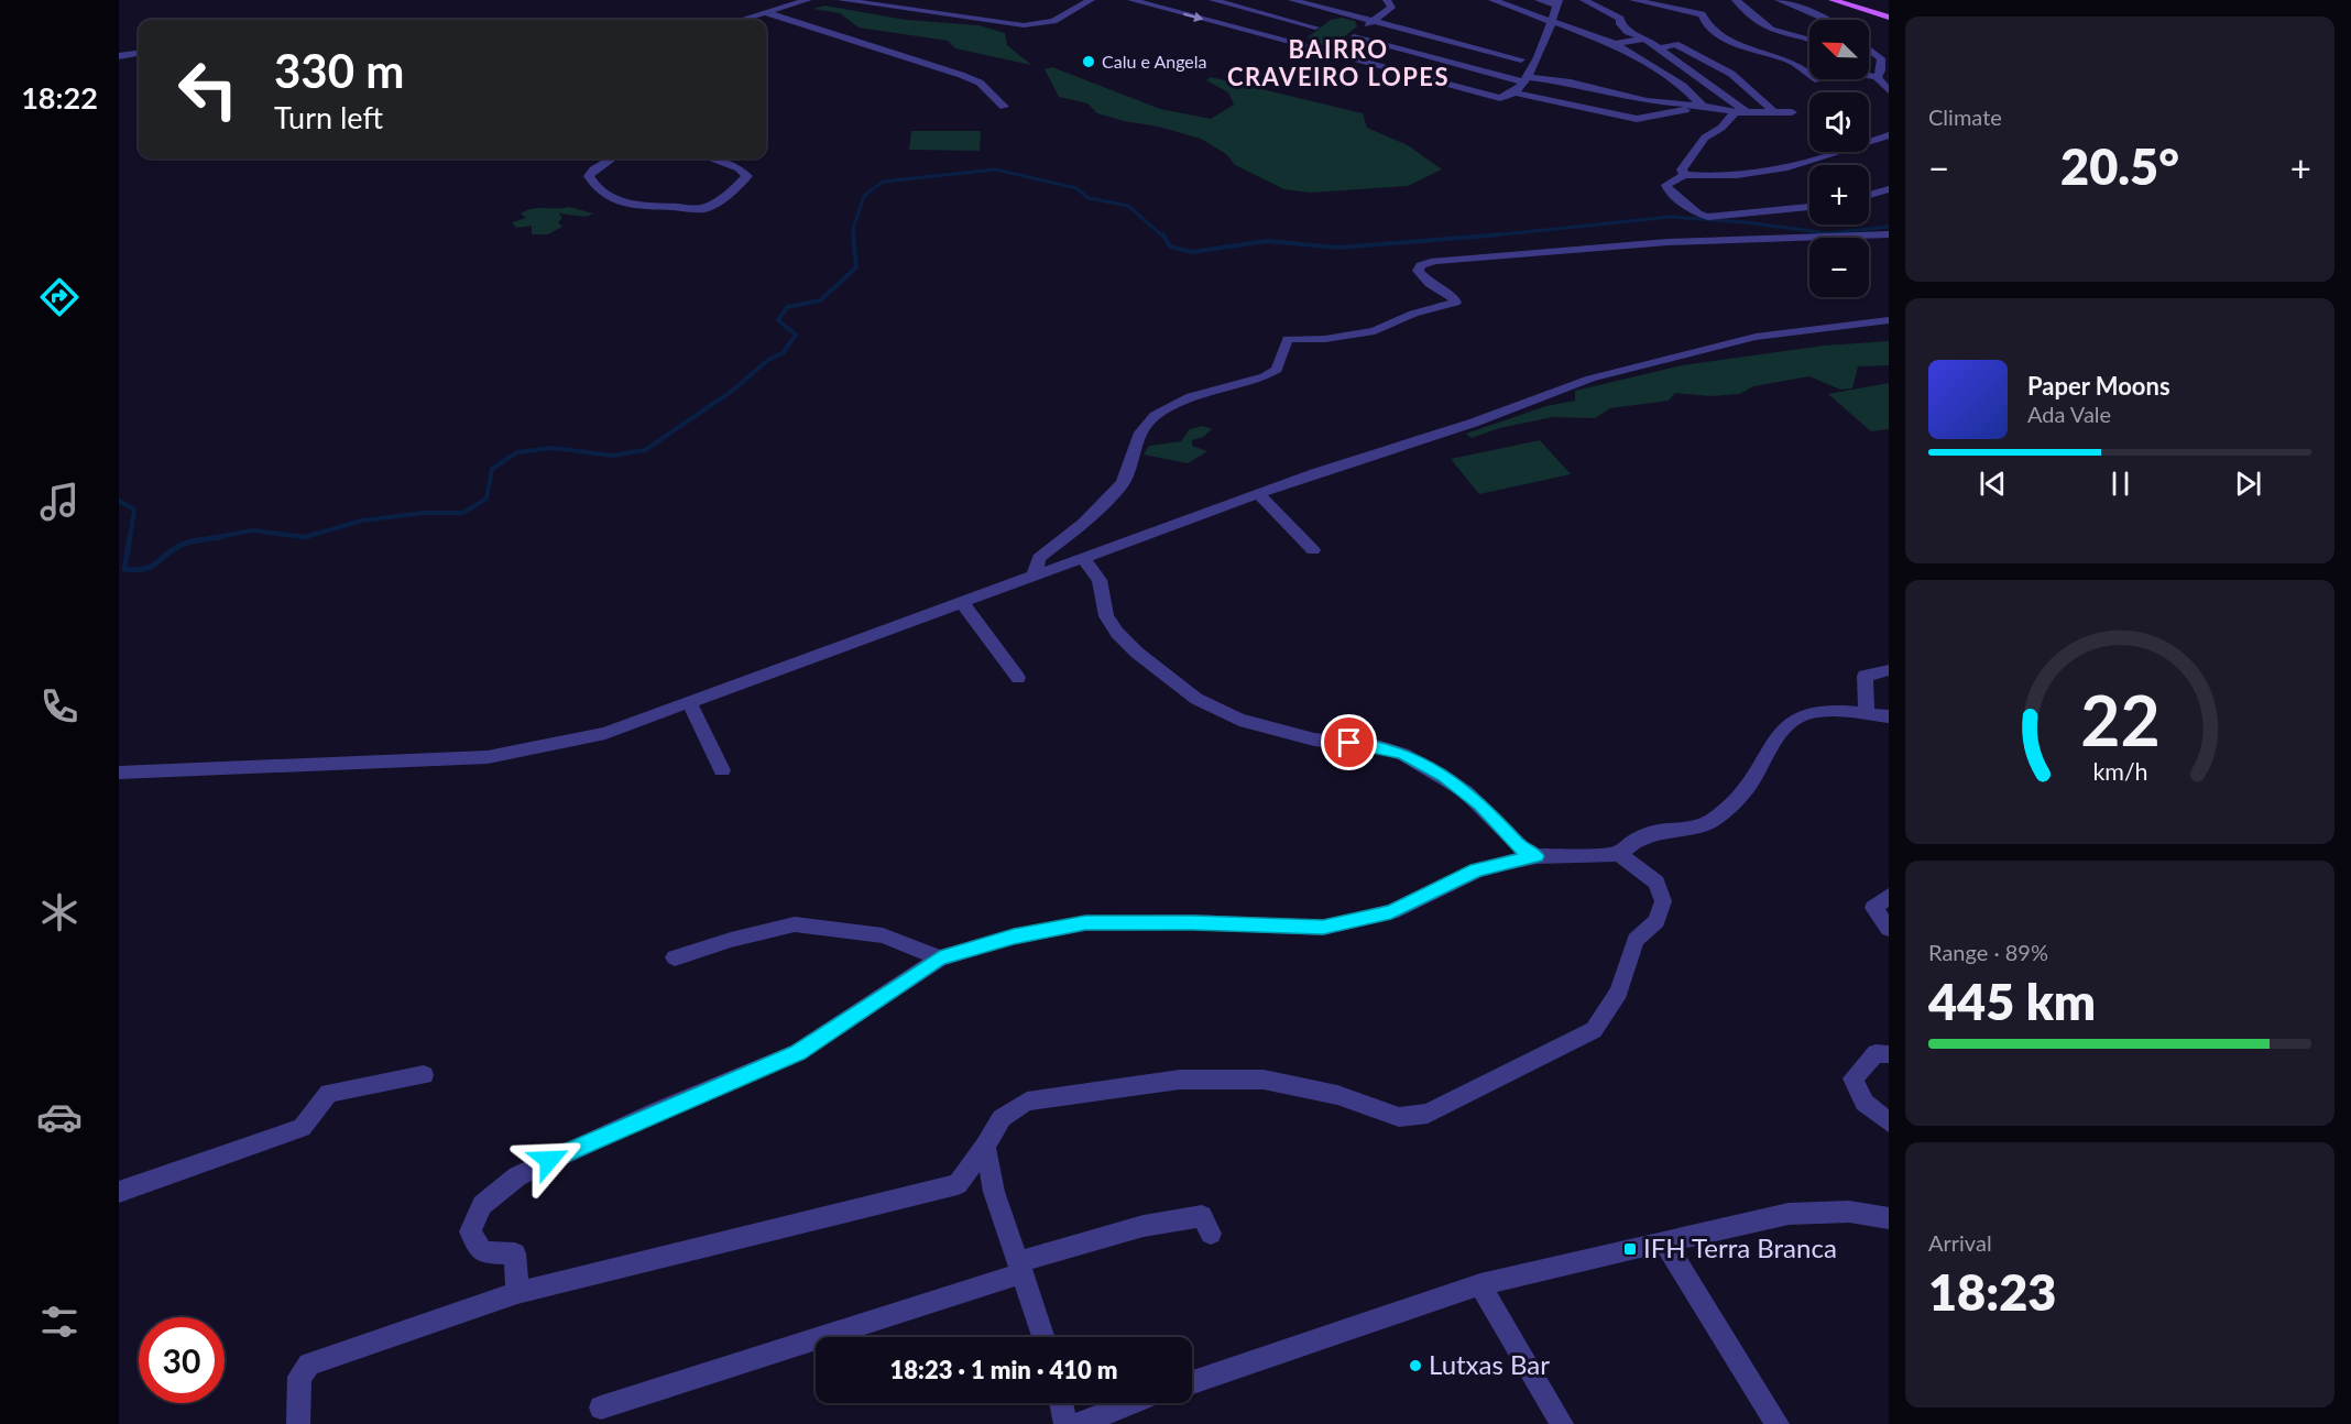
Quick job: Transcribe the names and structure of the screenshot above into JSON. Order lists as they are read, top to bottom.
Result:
{
  "districts": ["BAIRRO CRAVEIRO LOPES"],
  "places": {
    "other": ["Calu e Angela", "Lutxas Bar"],
    "transit": ["IFH Terra Branca"]
  },
  "north": "top left",
  "page": {
    "tabs": "18:22",
    "tile": [
      "Climate",
      ["Range · 89%", "445 km"],
      ["Arrival", "18:23"]
    ],
    "map_buttons": ["+", "−"],
    "turn": ["330 m", "Turn left"],
    "heat": ["−", "20.5°", "+"],
    "song": ["Paper Moons", "Ada Vale"],
    "limit": "30",
    "trip": "18:23 · 1 min · 410 m",
    "gauge": ["22", "km/h"]
  }
}
